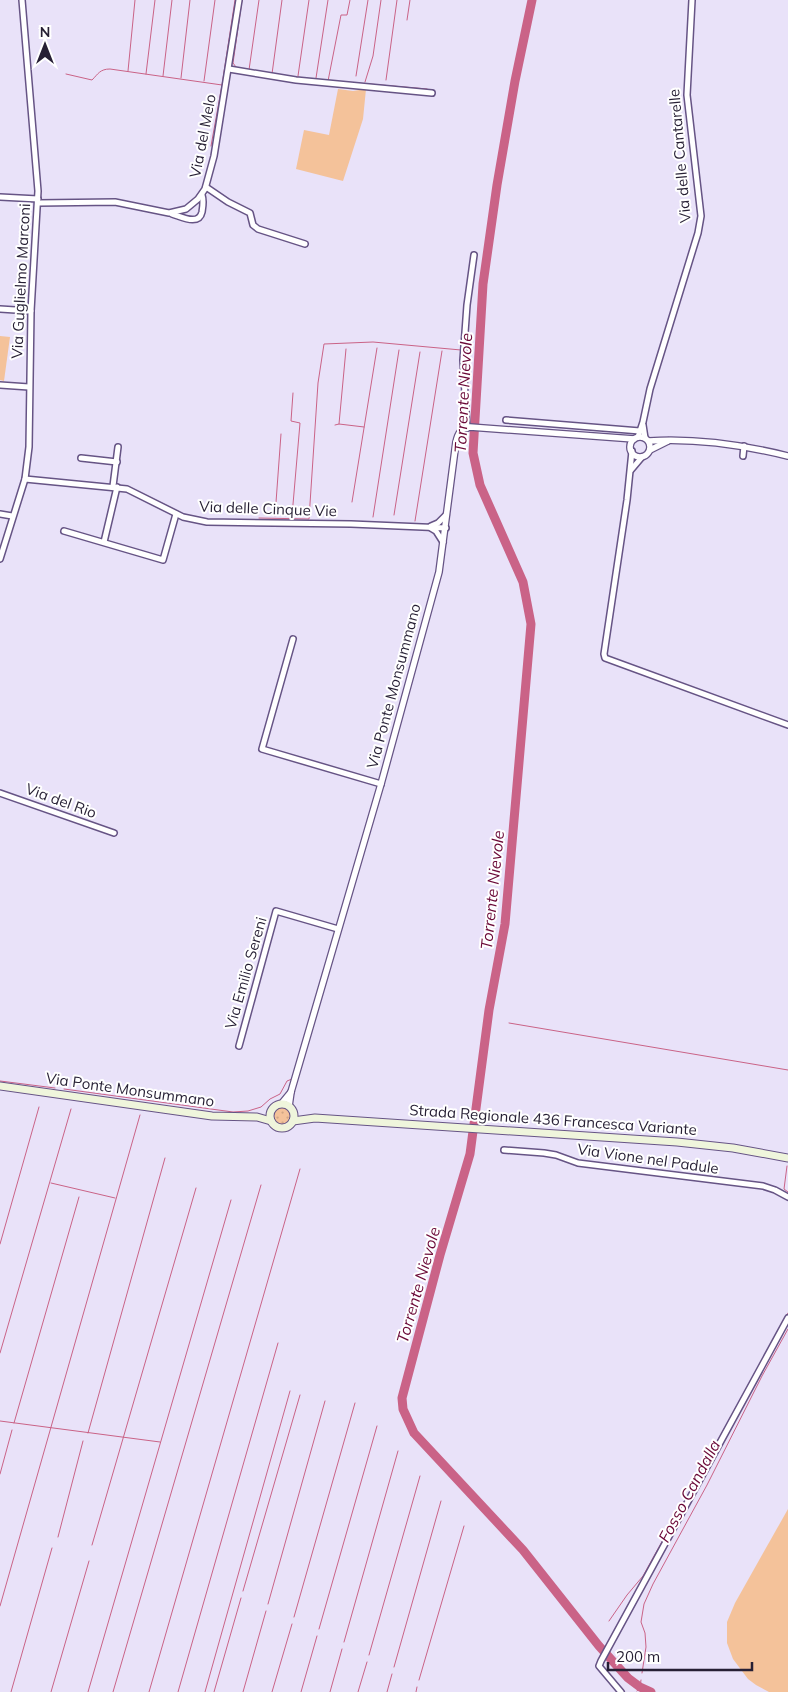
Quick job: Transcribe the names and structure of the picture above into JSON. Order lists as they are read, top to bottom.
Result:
{
  "streets": {
    "main road": ["Via Ponte Monsummano", "Strada Regionale 436 Francesca Variante"],
    "street": [
      "Via del Melo",
      "Via delle Cantarelle",
      "Via Guglielmo Marconi",
      "Via delle Cinque Vie",
      "Via del Rio",
      "Via Emilio Sereni",
      "Via Vione nel Padule"
    ]
  },
  "crossings": [
    ["Via Guglielmo Marconi", "Via delle Cinque Vie"],
    ["Via delle Cinque Vie", "Via Ponte Monsummano"],
    ["Via Ponte Monsummano", "Via Emilio Sereni"]
  ],
  "water": ["Torrente Nievole", "Fosso Candalla"],
  "scale_bar": "200 m",
  "north": "top"
}
